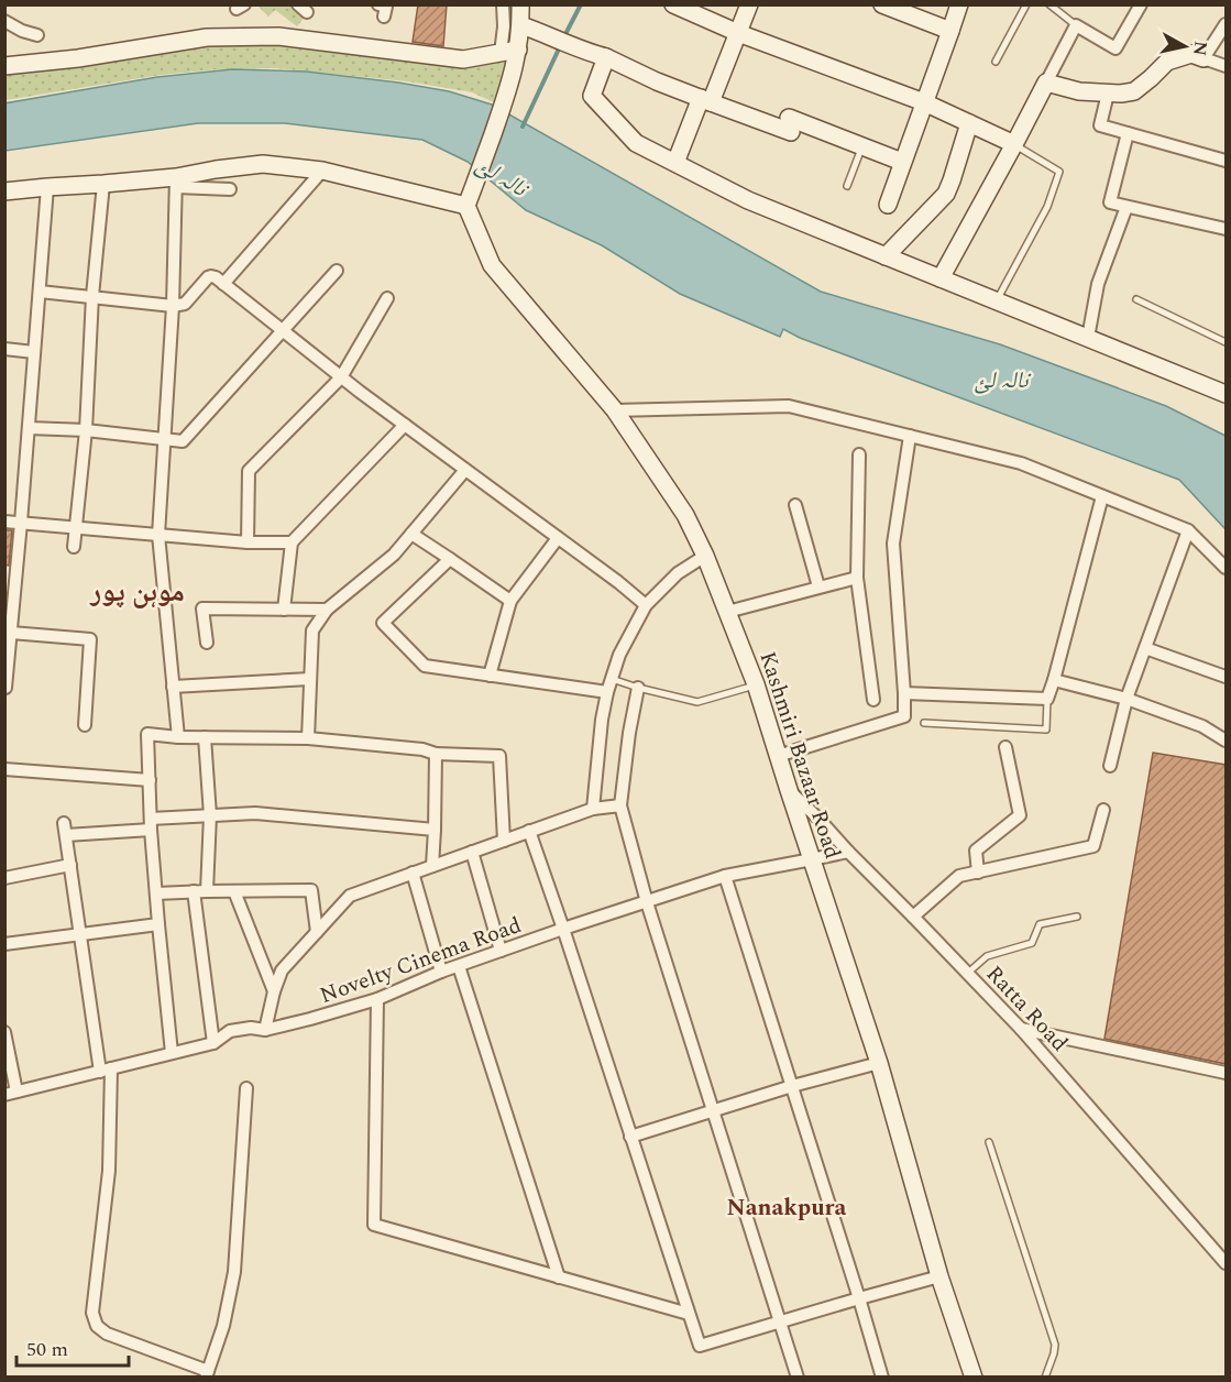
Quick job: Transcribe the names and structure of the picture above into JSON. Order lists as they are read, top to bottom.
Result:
{
  "streets": {
    "street": ["Kashmiri Bazaar Road", "Novelty Cinema Road", "Ratta Road"]
  },
  "crossings": [
    ["Kashmiri Bazaar Road", "Novelty Cinema Road"],
    ["Kashmiri Bazaar Road", "Ratta Road"],
    ["Novelty Cinema Road", "Ratta Road"]
  ],
  "districts": ["موہن پور", "Nanakpura"],
  "water": ["نالہ لئ"],
  "scale_bar": "50 m",
  "north": "right"
}
